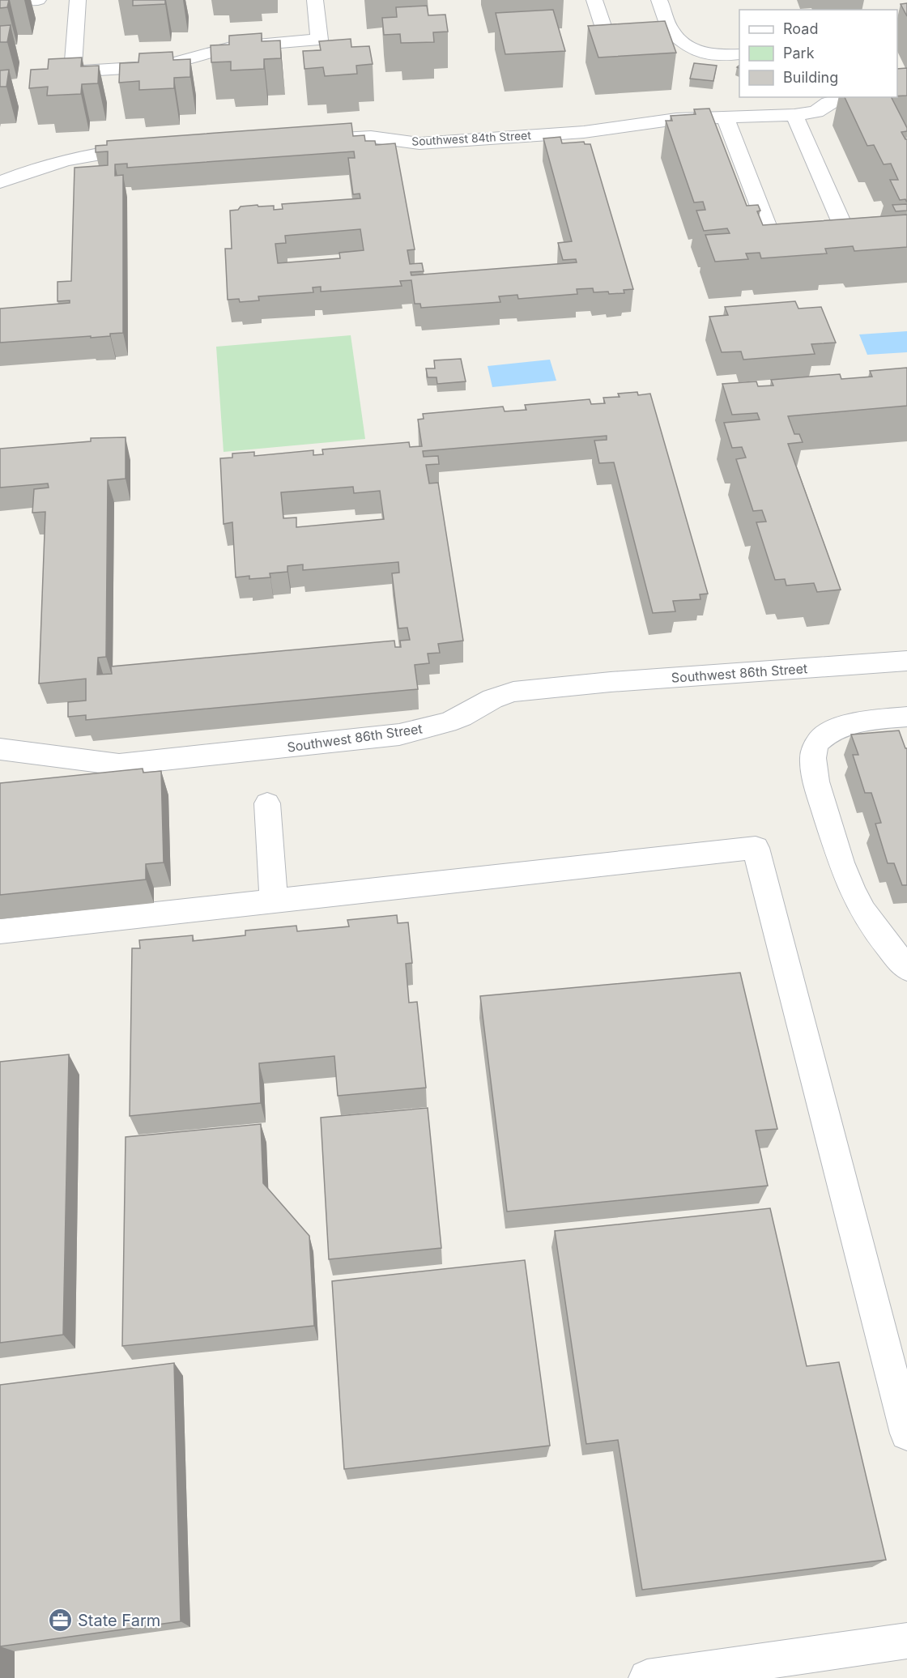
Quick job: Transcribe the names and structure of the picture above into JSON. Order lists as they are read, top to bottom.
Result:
{
  "streets": {
    "street": ["Southwest 84th Street", "Southwest 86th Street"]
  },
  "places": {
    "office": ["State Farm"]
  },
  "legend": ["Road", "Park", "Building"]
}
